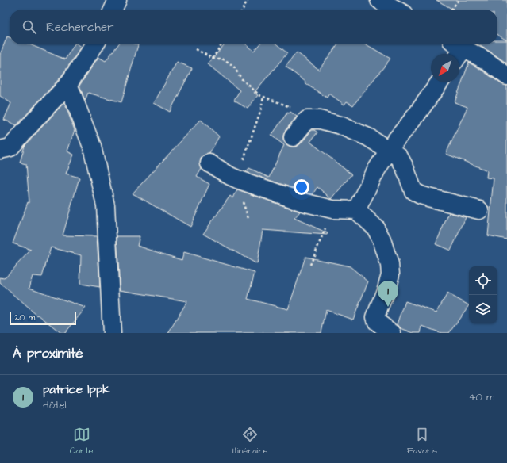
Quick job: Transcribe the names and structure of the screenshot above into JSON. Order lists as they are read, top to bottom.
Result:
{
  "scale_bar": "20 m",
  "north": "bottom left",
  "page": {
    "search": "Rechercher",
    "pins": "1",
    "scale": "20 m",
    "heading": "À proximité",
    "list": [
      {
        "mark": "1",
        "name": "patrice lppk",
        "note": "Hôtel",
        "value": "40 m"
      }
    ],
    "nav": ["Carte", "Itinéraire", "Favoris"]
  }
}
